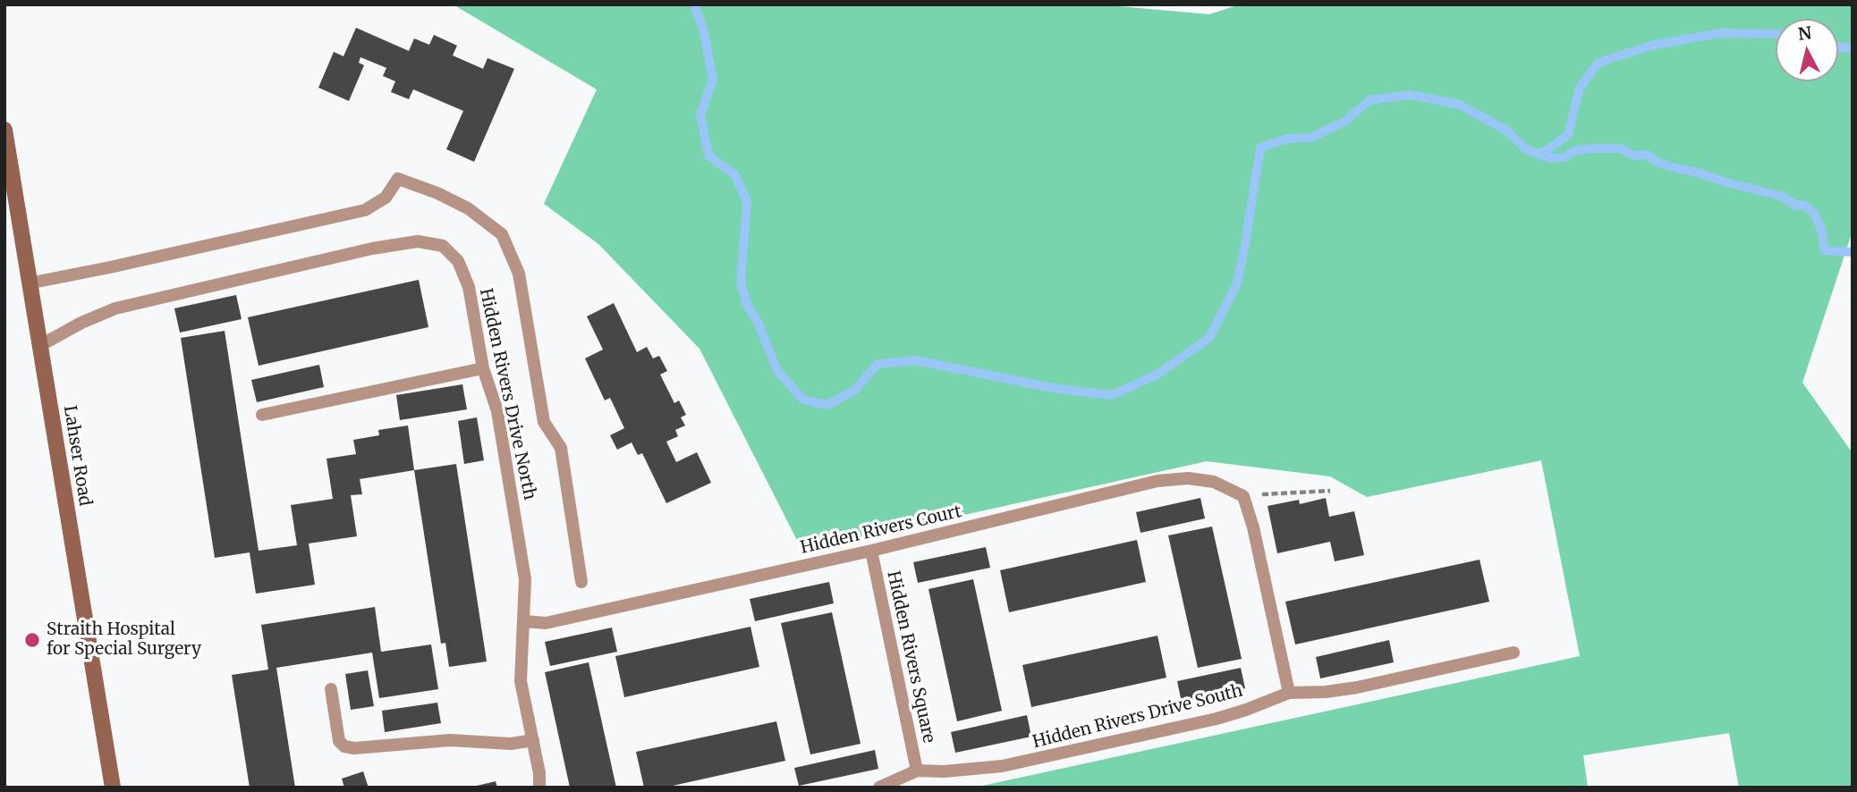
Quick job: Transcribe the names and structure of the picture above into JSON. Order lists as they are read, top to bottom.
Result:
{
  "streets": {
    "main road": ["Lahser Road"],
    "lane": [
      "Hidden Rivers Drive North",
      "Hidden Rivers Court",
      "Hidden Rivers Square",
      "Hidden Rivers Drive South"
    ]
  },
  "crossings": [
    ["Hidden Rivers Drive North", "Lahser Road"],
    ["Hidden Rivers Drive North", "Hidden Rivers Court"],
    ["Hidden Rivers Court", "Hidden Rivers Square"],
    ["Hidden Rivers Court", "Hidden Rivers Drive South"],
    ["Hidden Rivers Square", "Hidden Rivers Drive South"]
  ],
  "places": ["Straith Hospital for Special Surgery"],
  "north": "top"
}
